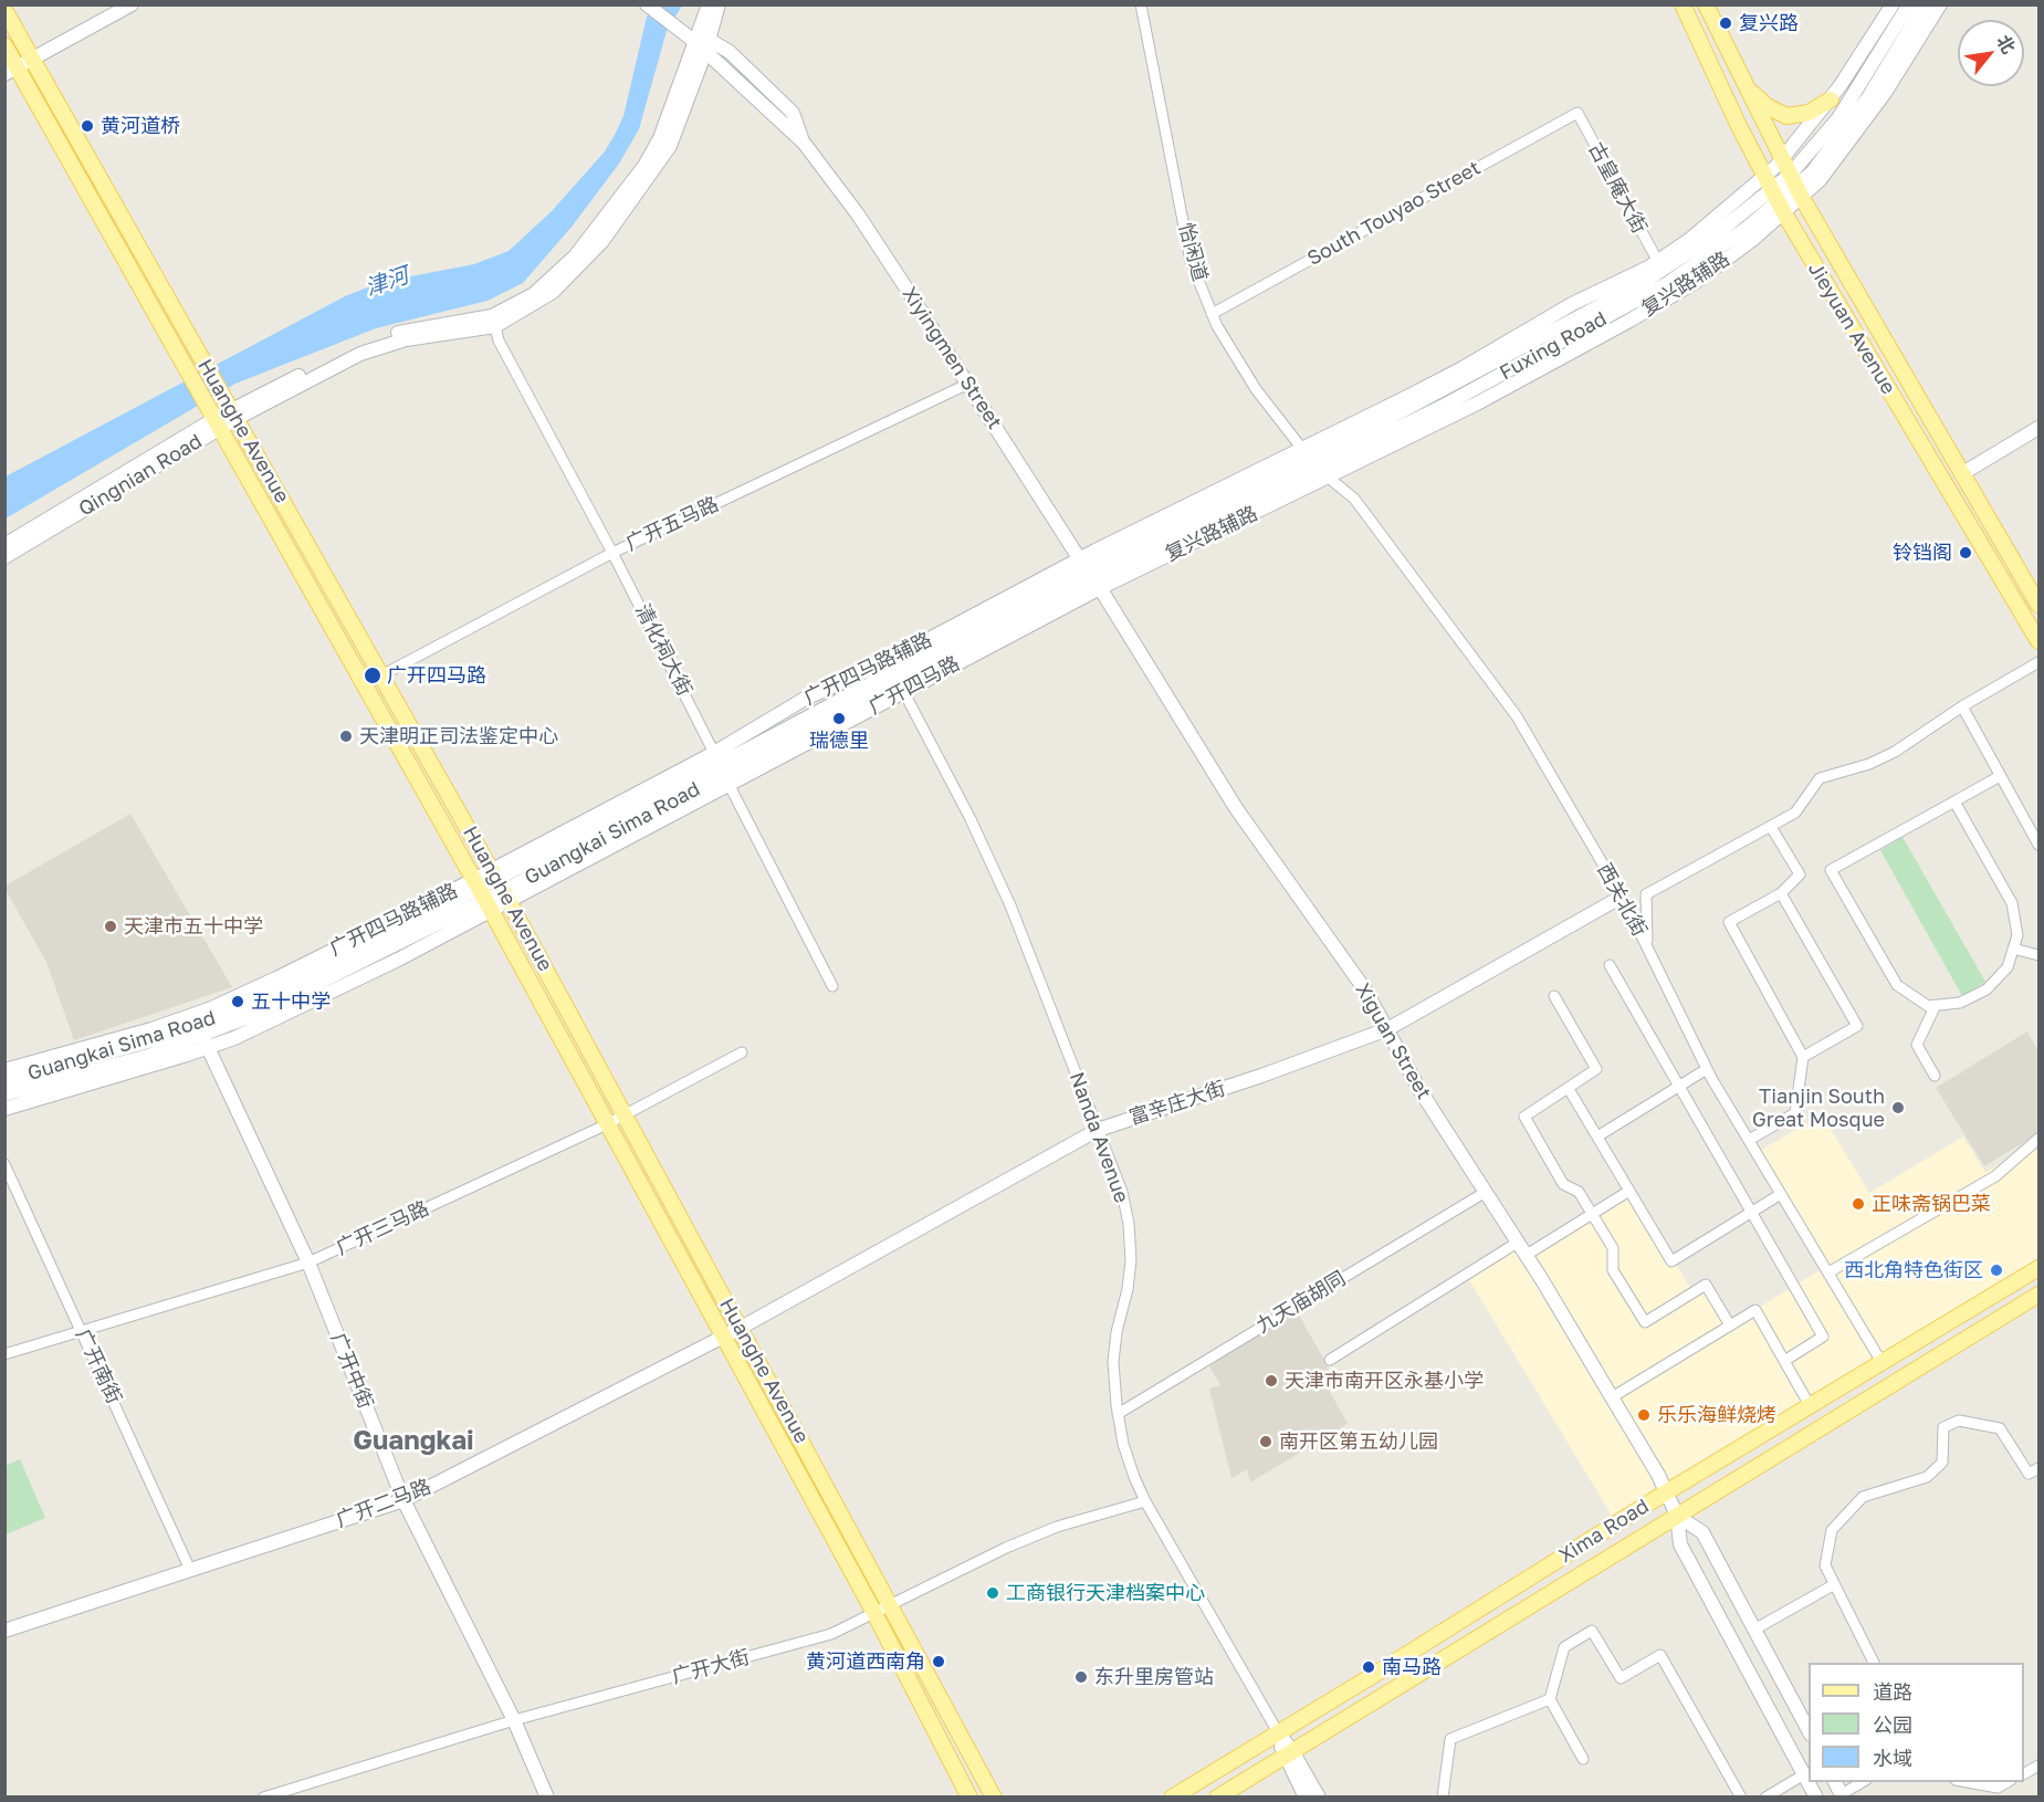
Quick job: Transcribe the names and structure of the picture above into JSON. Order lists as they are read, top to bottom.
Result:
{
  "streets": {
    "main road": ["Jieyuan Avenue", "Huanghe Avenue", "Xima Road"],
    "street": [
      "古皇庵大街",
      "South Touyao Street",
      "怡闲道",
      "复兴路辅路",
      "Fuxing Road",
      "Xiyingmen Street",
      "Qingnian Road",
      "广开五马路",
      "清化祠大街",
      "广开四马路辅路",
      "Guangkai Sima Road",
      "西关北街",
      "Xiguan Street",
      "富辛庄大街",
      "Nanda Avenue",
      "广开三马路",
      "九天庙胡同",
      "广开南街",
      "广开中街",
      "广开二马路",
      "广开大街"
    ]
  },
  "crossings": [
    ["古皇庵大街", "South Touyao Street"],
    ["古皇庵大街", "复兴路辅路"],
    ["South Touyao Street", "怡闲道"],
    ["怡闲道", "复兴路辅路"],
    ["怡闲道", "Fuxing Road"],
    ["怡闲道", "西关北街"],
    ["复兴路辅路", "Jieyuan Avenue"],
    ["复兴路辅路", "Fuxing Road"],
    ["复兴路辅路", "Xiyingmen Street"],
    ["复兴路辅路", "广开四马路辅路"],
    ["复兴路辅路", "Guangkai Sima Road"],
    ["复兴路辅路", "西关北街"],
    ["复兴路辅路", "Xiguan Street"],
    ["Jieyuan Avenue", "Fuxing Road"],
    ["Fuxing Road", "Xiyingmen Street"],
    ["Fuxing Road", "广开四马路辅路"],
    ["Fuxing Road", "Guangkai Sima Road"],
    ["Fuxing Road", "西关北街"],
    ["Fuxing Road", "Xiguan Street"],
    ["Xiyingmen Street", "Qingnian Road"],
    ["Xiyingmen Street", "广开五马路"],
    ["Xiyingmen Street", "广开四马路辅路"],
    ["Xiyingmen Street", "Guangkai Sima Road"],
    ["Xiyingmen Street", "Xiguan Street"],
    ["Huanghe Avenue", "Qingnian Road"],
    ["Huanghe Avenue", "广开五马路"],
    ["Huanghe Avenue", "Guangkai Sima Road"],
    ["Huanghe Avenue", "富辛庄大街"],
    ["Huanghe Avenue", "广开三马路"],
    ["Huanghe Avenue", "广开二马路"],
    ["Huanghe Avenue", "广开大街"],
    ["Qingnian Road", "清化祠大街"],
    ["广开五马路", "清化祠大街"],
    ["清化祠大街", "广开四马路辅路"],
    ["清化祠大街", "Guangkai Sima Road"],
    ["广开四马路辅路", "Guangkai Sima Road"],
    ["广开四马路辅路", "Xiguan Street"],
    ["广开四马路辅路", "Nanda Avenue"],
    ["Guangkai Sima Road", "Xiguan Street"],
    ["Guangkai Sima Road", "Nanda Avenue"],
    ["Guangkai Sima Road", "广开中街"],
    ["西关北街", "富辛庄大街"],
    ["西关北街", "Xima Road"],
    ["Xiguan Street", "富辛庄大街"],
    ["Xiguan Street", "九天庙胡同"],
    ["Xiguan Street", "Xima Road"],
    ["富辛庄大街", "Nanda Avenue"],
    ["富辛庄大街", "广开二马路"],
    ["Nanda Avenue", "九天庙胡同"],
    ["Nanda Avenue", "Xima Road"],
    ["Nanda Avenue", "广开大街"],
    ["广开三马路", "广开南街"],
    ["广开三马路", "广开中街"],
    ["广开南街", "广开二马路"],
    ["广开中街", "广开二马路"],
    ["广开中街", "广开大街"]
  ],
  "districts": ["Guangkai"],
  "water": ["津河"],
  "places": [
    "复兴路",
    "黄河道桥",
    "铃铛阁",
    "广开四马路",
    "瑞德里",
    "天津明正司法鉴定中心",
    "天津市五十中学",
    "五十中学",
    "Tianjin South Great Mosque",
    "正味斋锅巴菜",
    "西北角特色街区",
    "天津市南开区永基小学",
    "乐乐海鲜烧烤",
    "南开区第五幼儿园",
    "工商银行天津档案中心",
    "黄河道西南角",
    "南马路",
    "东升里房管站"
  ],
  "legend": ["道路", "公园", "水域"],
  "north": "top right"
}
